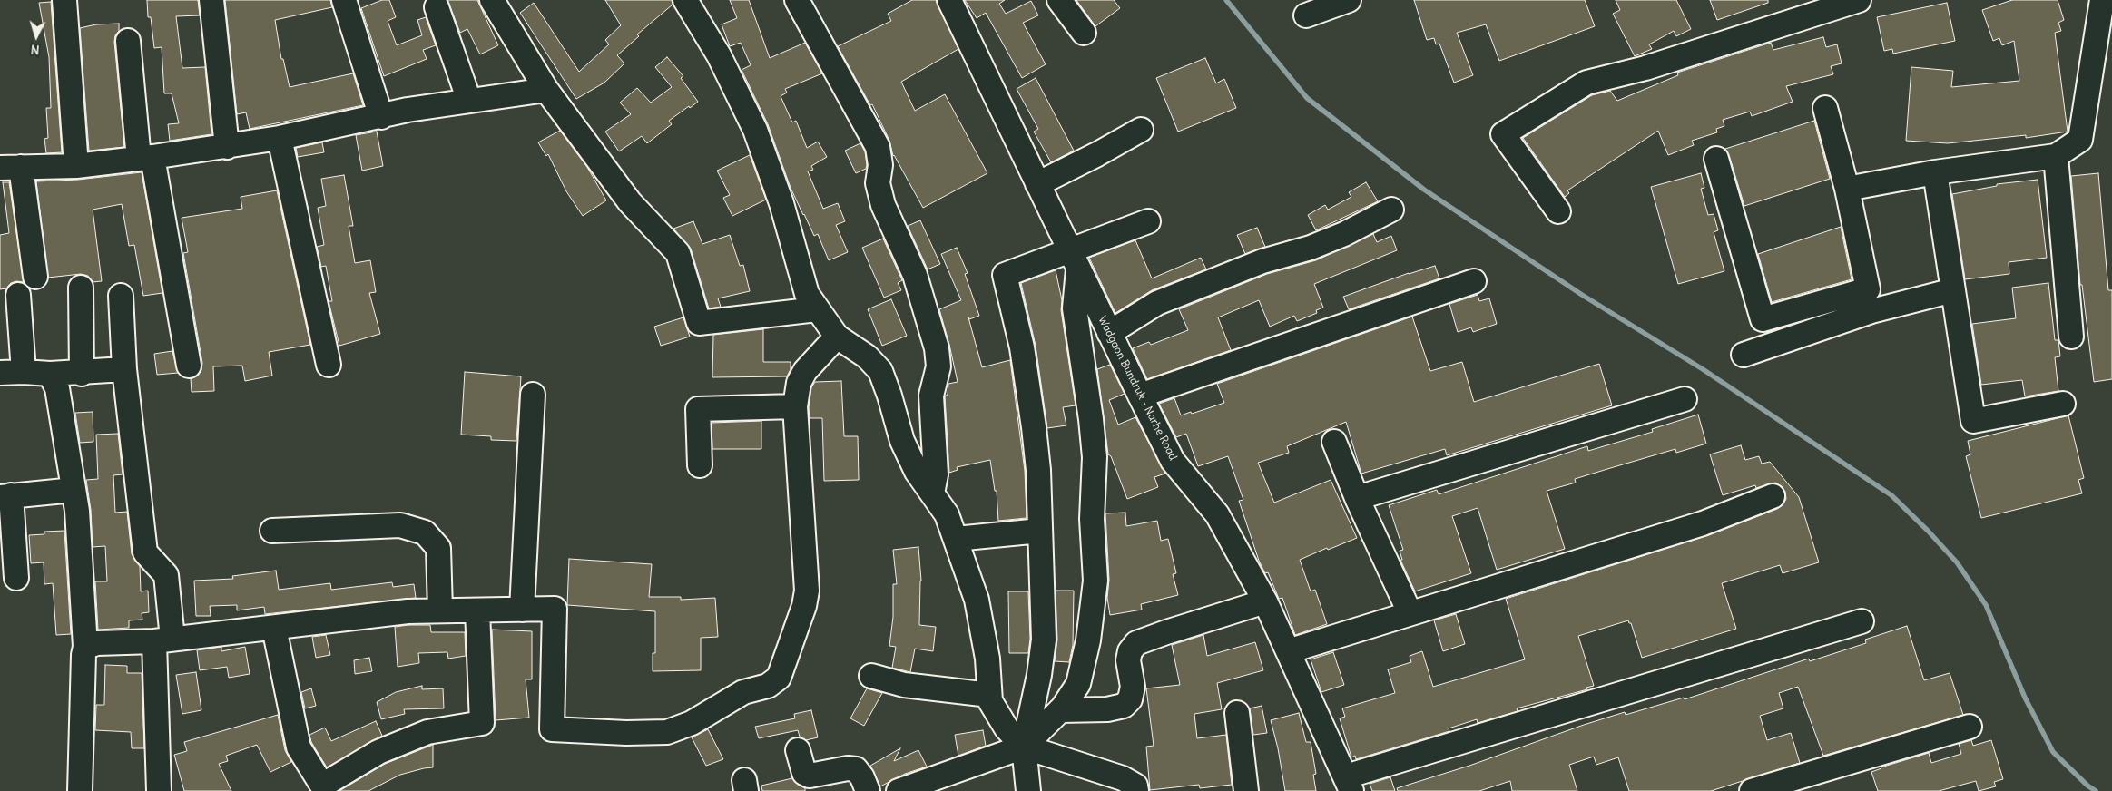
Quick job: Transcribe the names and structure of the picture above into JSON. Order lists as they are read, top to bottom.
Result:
{
  "streets": {
    "street": ["Wadgaon Bundruk - Narhe Road"]
  },
  "north": "bottom"
}
